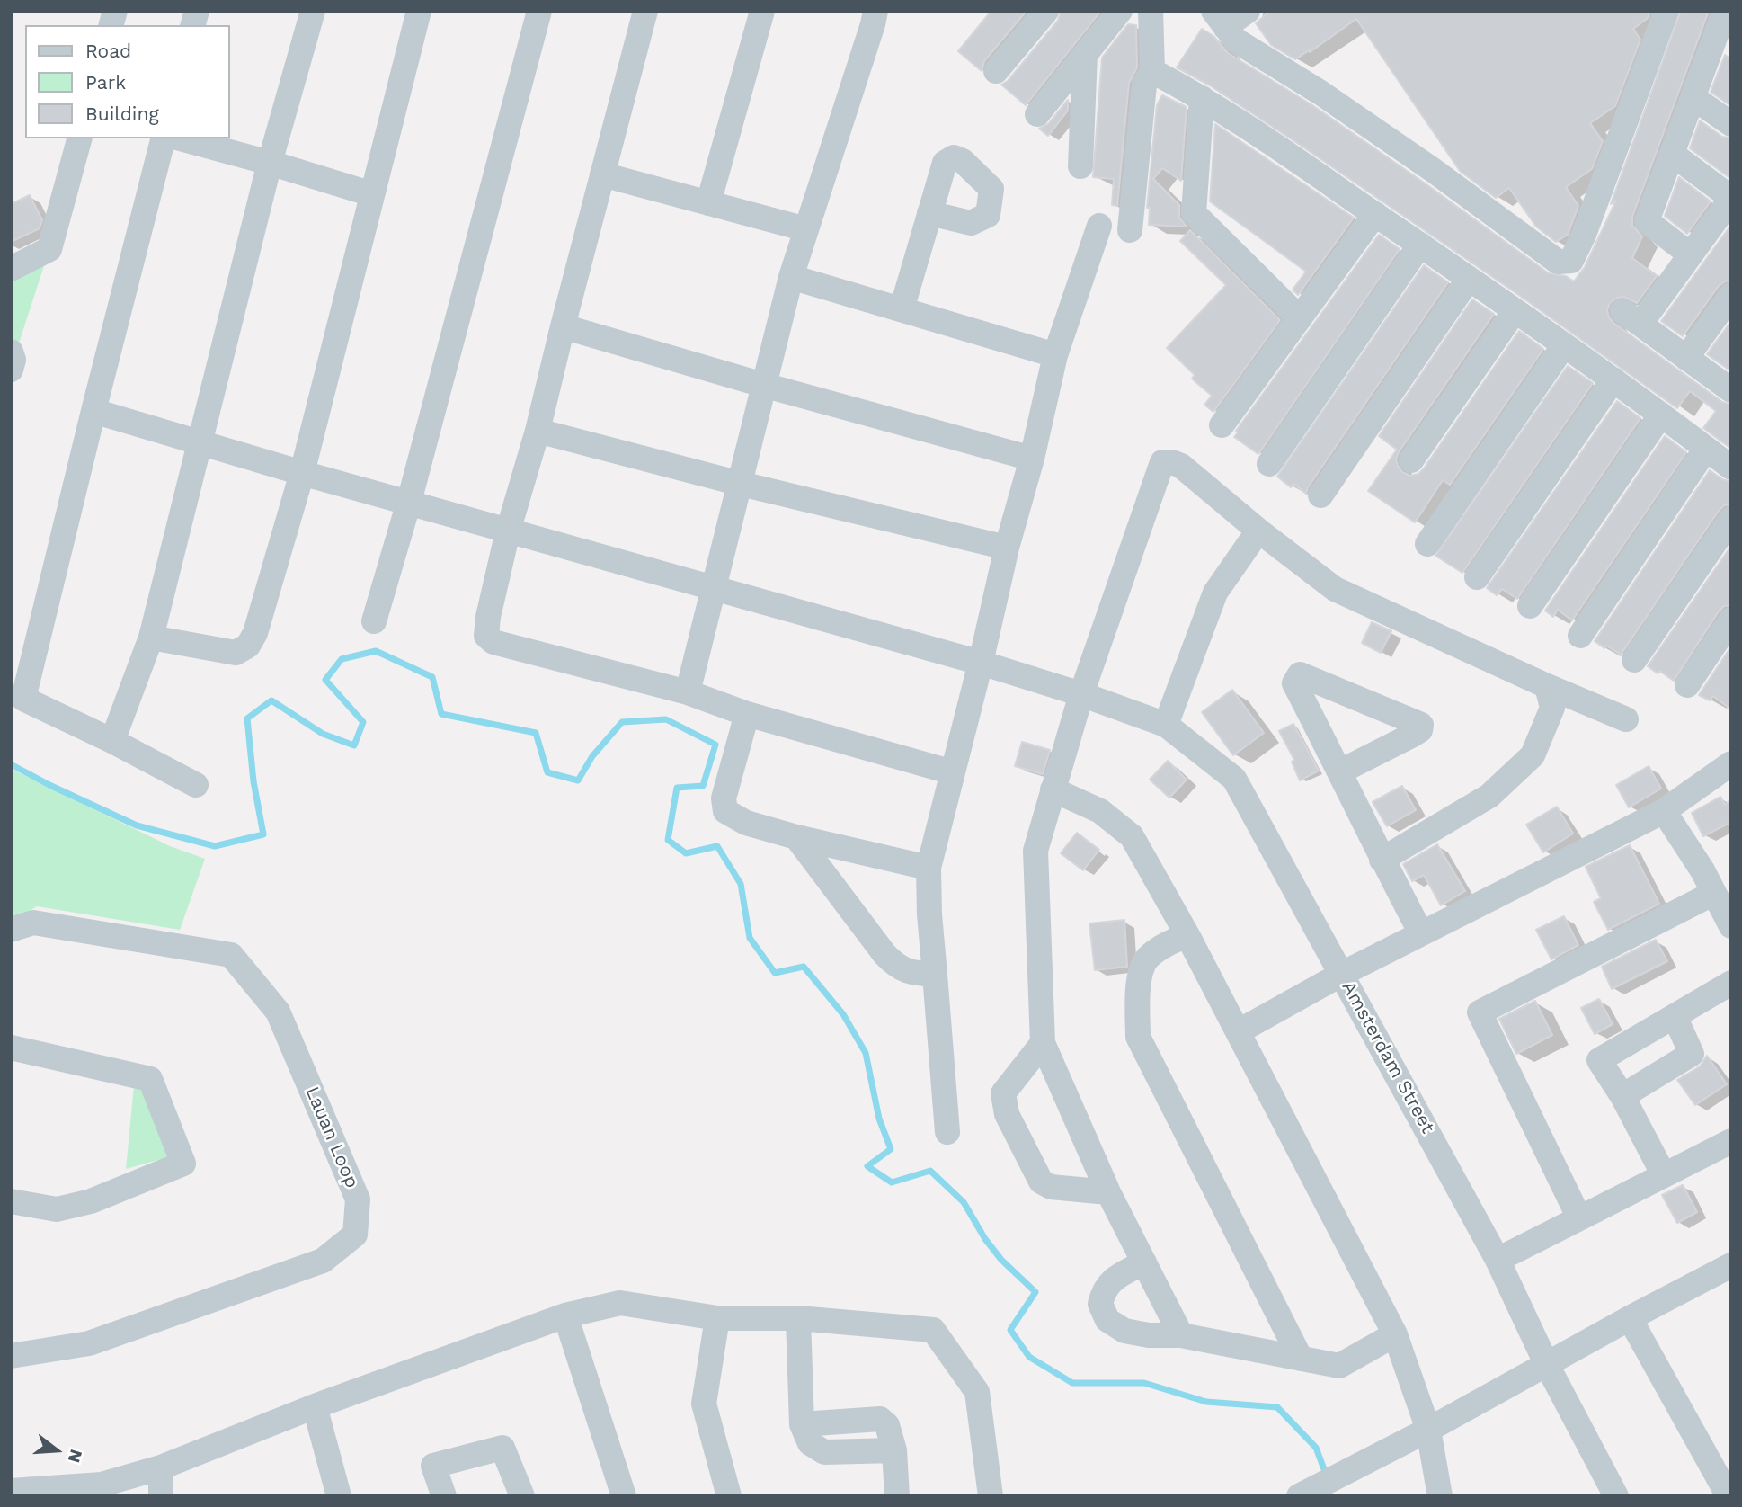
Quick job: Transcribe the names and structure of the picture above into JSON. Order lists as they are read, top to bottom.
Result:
{
  "streets": {
    "street": ["Amsterdam Street", "Lauan Loop"]
  },
  "legend": ["Road", "Park", "Building"],
  "north": "right"
}
